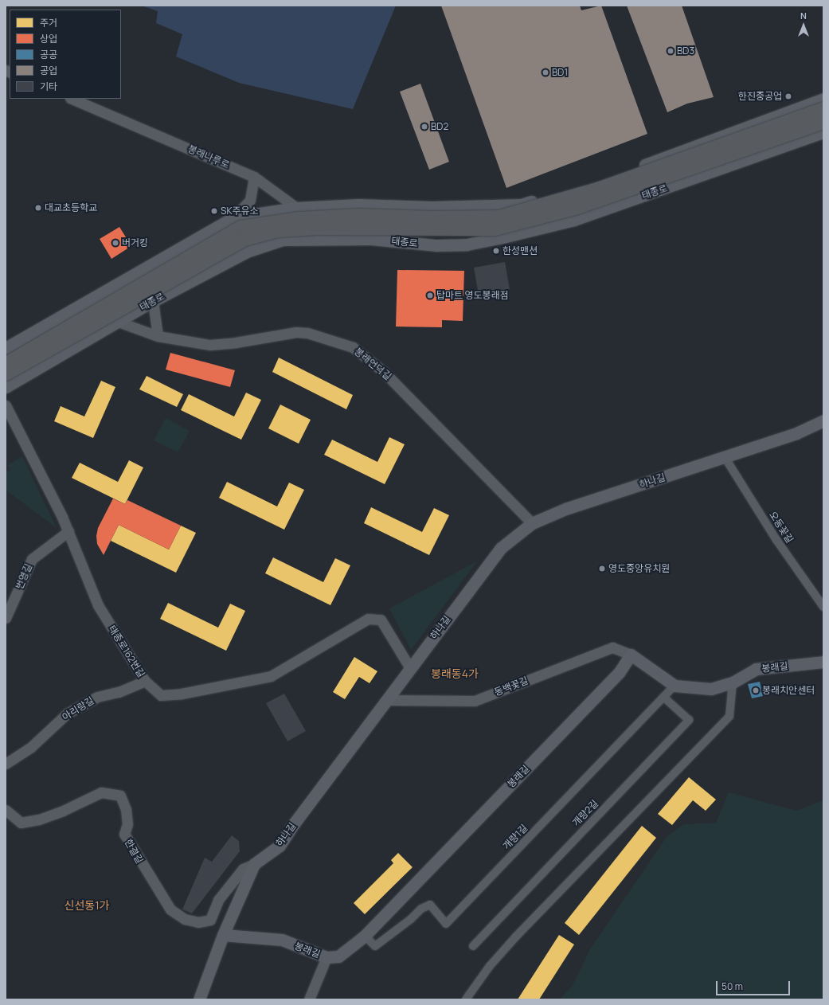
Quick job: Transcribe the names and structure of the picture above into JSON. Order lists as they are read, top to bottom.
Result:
{
  "streets": {
    "main road": ["태종로", "하나길", "봉래길"],
    "street": [
      "봉래나루로",
      "봉래언덕길",
      "오동꽃길",
      "번영길",
      "태종로162번길",
      "동백꽃길",
      "아리랑길",
      "개량2길",
      "개량1길",
      "한결길"
    ]
  },
  "crossings": [
    ["봉래나루로", "태종로"],
    ["태종로", "봉래언덕길"],
    ["봉래언덕길", "하나길"],
    ["하나길", "오동꽃길"],
    ["하나길", "태종로162번길"],
    ["하나길", "동백꽃길"],
    ["하나길", "한결길"],
    ["번영길", "태종로162번길"],
    ["태종로162번길", "아리랑길"],
    ["봉래길", "동백꽃길"],
    ["봉래길", "개량1길"],
    ["개량2길", "개량1길"]
  ],
  "districts": ["봉래동4가", "신선동1가"],
  "places": [
    "BD3",
    "BD1",
    "한진중공업",
    "BD2",
    "대교초등학교",
    "SK주유소",
    "버거킹",
    "한성맨션",
    "탑마트 영도봉래점",
    "영도중앙유치원",
    "봉래치안센터"
  ],
  "legend": [
    "주거",
    "상업",
    "공공",
    "공업",
    "기타"
  ],
  "scale_bar": "50 m",
  "north": "top"
}
